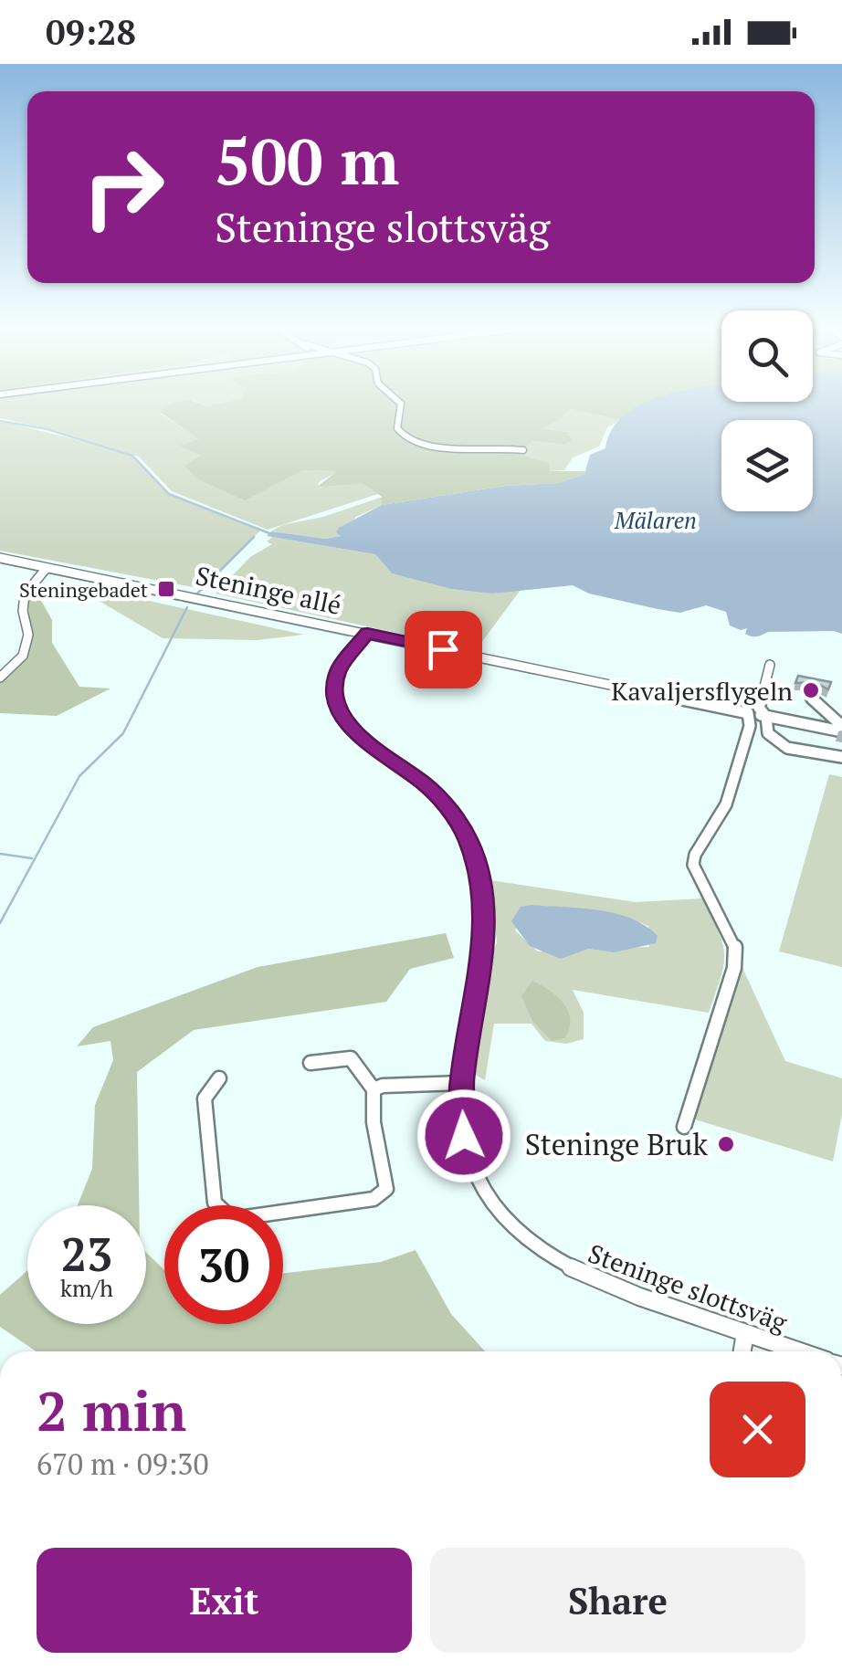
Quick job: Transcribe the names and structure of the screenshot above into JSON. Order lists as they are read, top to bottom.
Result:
{
  "streets": {
    "street": ["Steninge allé", "Steninge slottsväg"]
  },
  "crossings": [
    ["Steninge allé", "Steninge slottsväg"]
  ],
  "water": ["Mälaren"],
  "places": {
    "transit": ["Steningebadet"],
    "other": ["Kavaljersflygeln", "Steninge Bruk"]
  },
  "page": {
    "status": "09:28",
    "turn": ["500 m", "Steninge slottsväg"],
    "speed": "23 km/h",
    "limit": "30",
    "heading": ["2 min", "670 m · 09:30"],
    "buttons": ["Exit", "Share"]
  }
}
